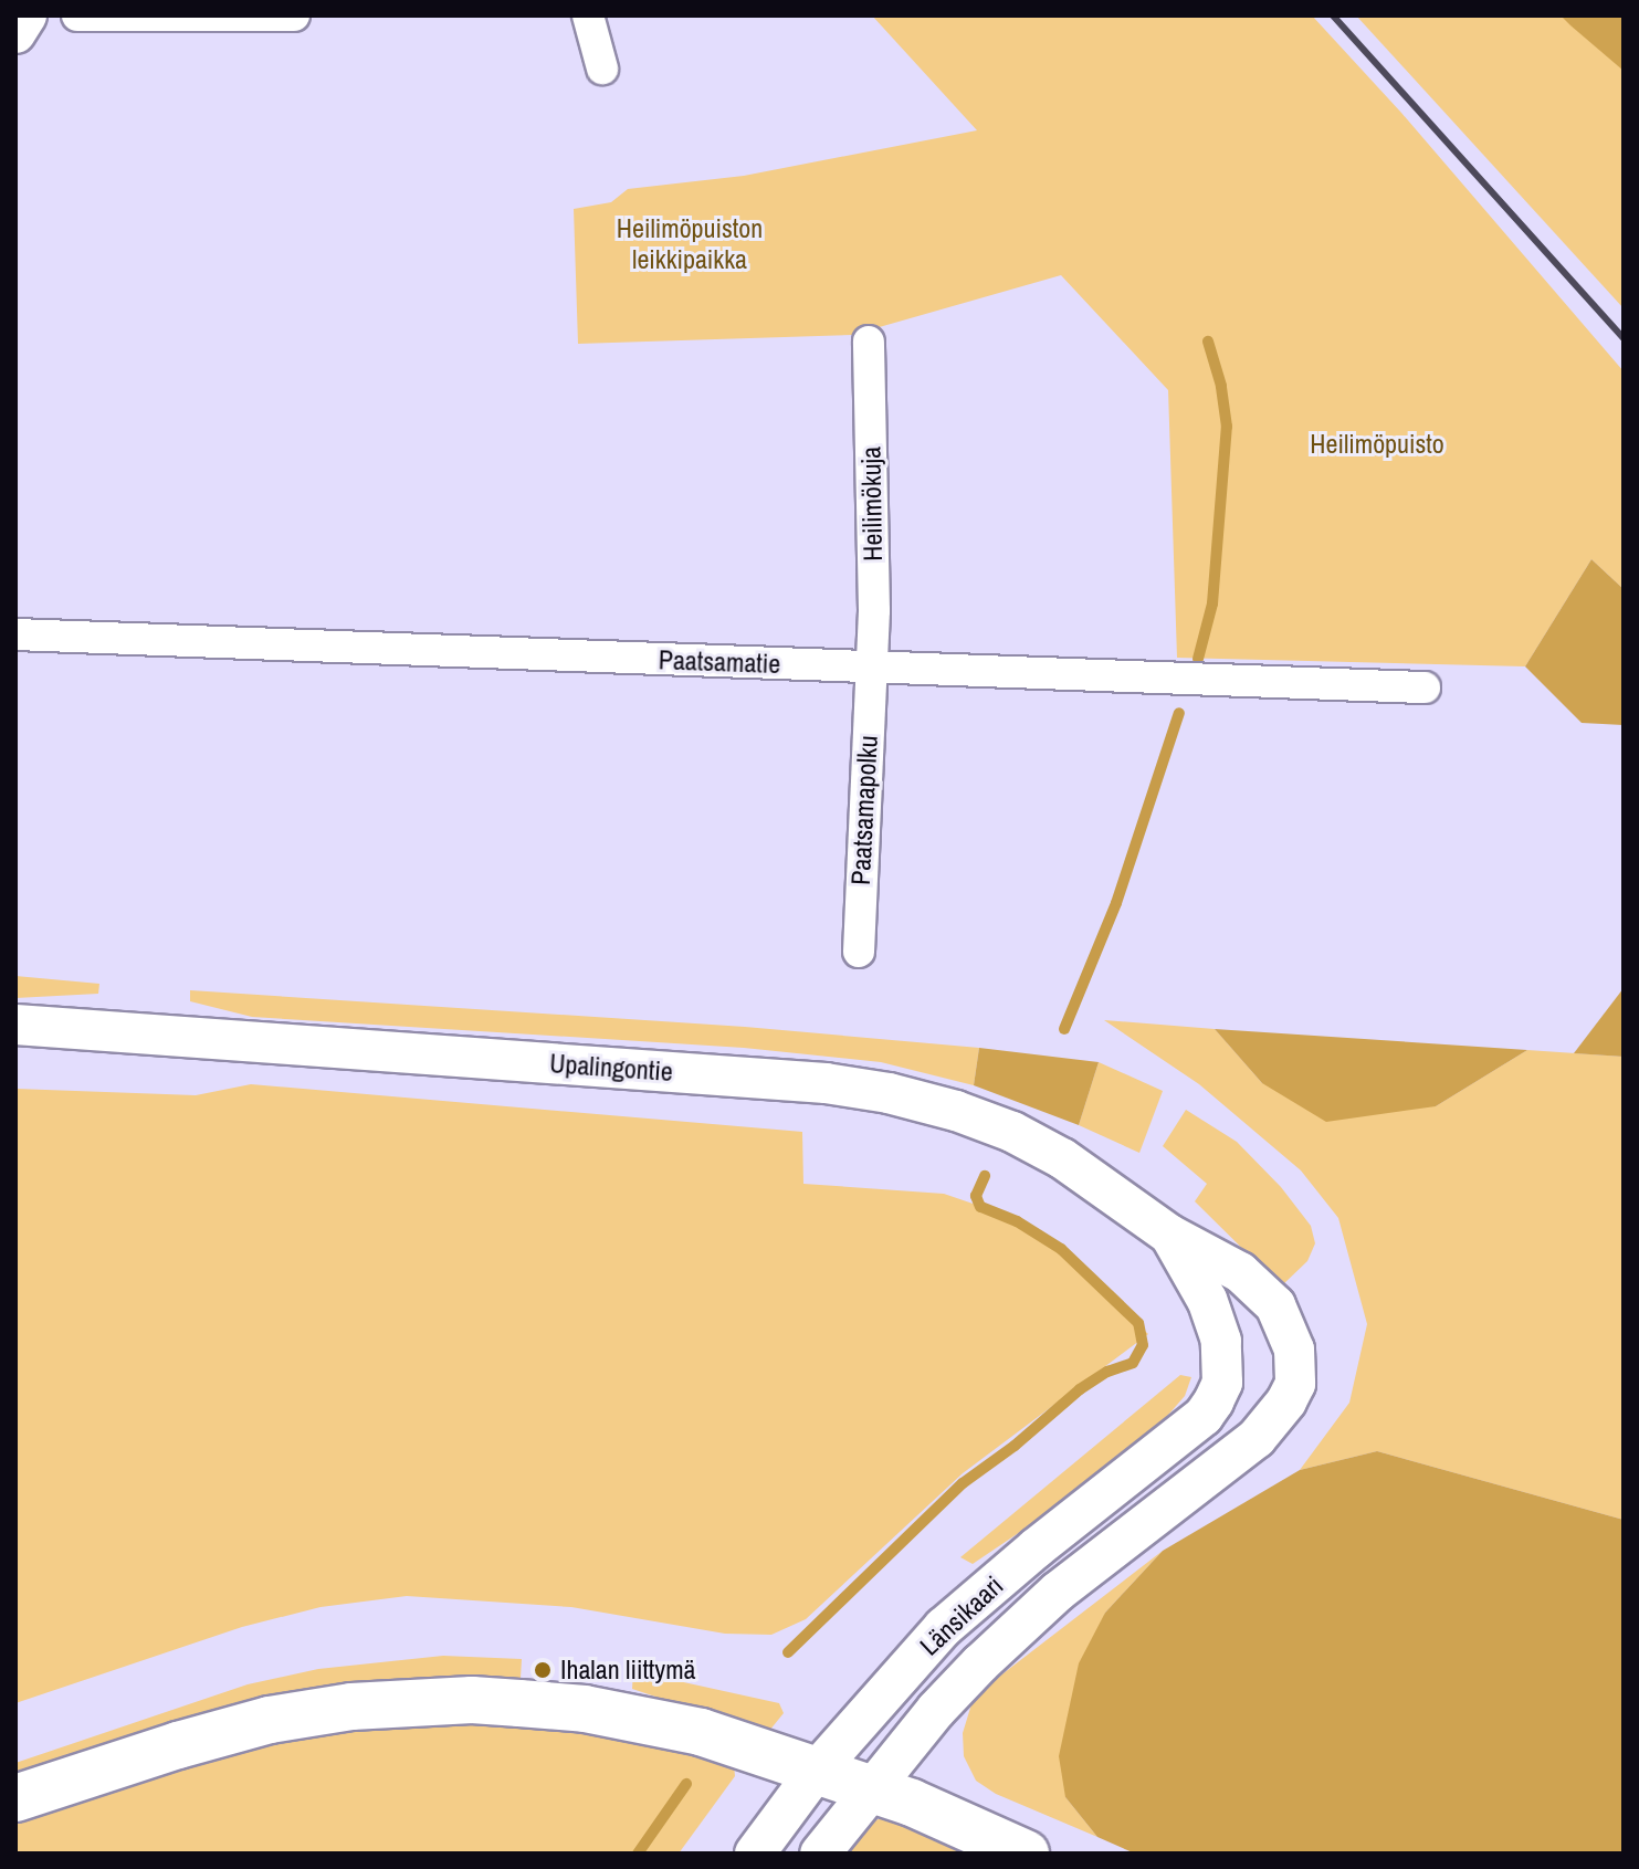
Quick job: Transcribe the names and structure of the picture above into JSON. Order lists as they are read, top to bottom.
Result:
{
  "streets": {
    "street": [
      "Heilimökuja",
      "Paatsamatie",
      "Paatsamapolku",
      "Upalingontie",
      "Länsikaari"
    ]
  },
  "crossings": [
    ["Heilimökuja", "Paatsamatie"],
    ["Heilimökuja", "Paatsamapolku"],
    ["Paatsamatie", "Paatsamapolku"],
    ["Upalingontie", "Länsikaari"]
  ],
  "parks": ["Heilimöpuiston leikkipaikka", "Heilimöpuisto"],
  "places": ["Ihalan liittymä"]
}
